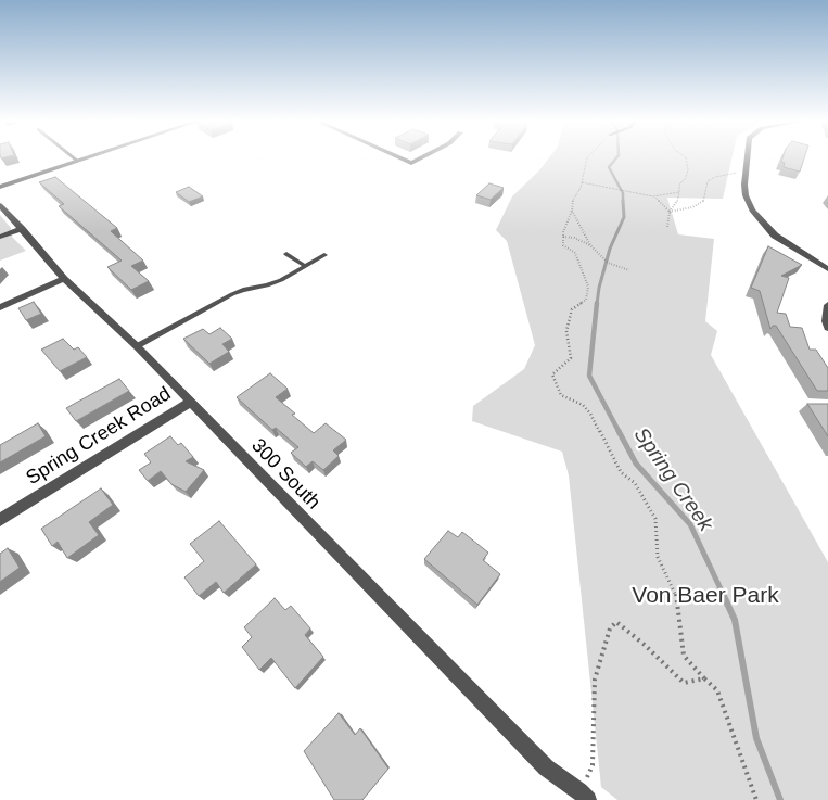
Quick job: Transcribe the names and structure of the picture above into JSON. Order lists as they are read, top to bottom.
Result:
{
  "streets": {
    "street": ["Spring Creek Road", "300 South"]
  },
  "crossings": [
    ["Spring Creek Road", "300 South"]
  ],
  "water": ["Spring Creek"],
  "parks": ["Von Baer Park"]
}
